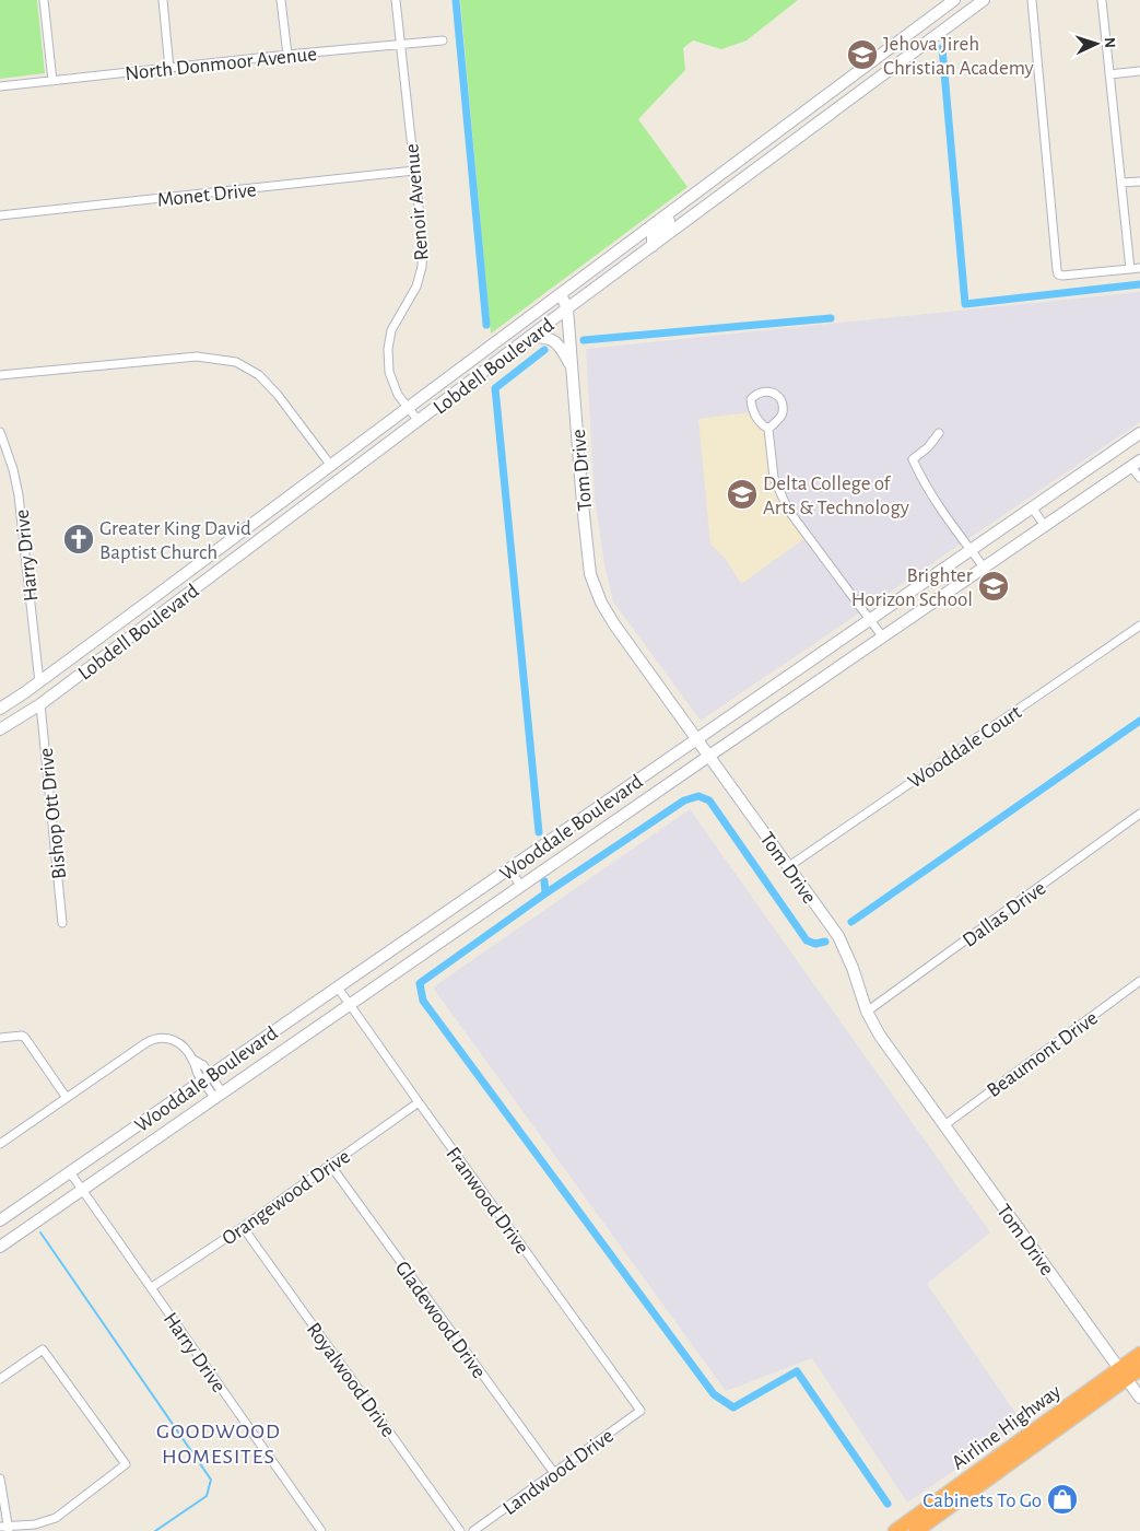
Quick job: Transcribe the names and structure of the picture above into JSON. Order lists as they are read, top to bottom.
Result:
{
  "streets": {
    "highway": ["Airline Highway"],
    "street": [
      "North Donmoor Avenue",
      "Monet Drive",
      "Renoir Avenue",
      "Lobdell Boulevard",
      "Tom Drive",
      "Harry Drive",
      "Wooddale Court",
      "Bishop Ott Drive",
      "Wooddale Boulevard",
      "Dallas Drive",
      "Beaumont Drive",
      "Orangewood Drive",
      "Franwood Drive",
      "Gladewood Drive",
      "Royalwood Drive",
      "Landwood Drive"
    ]
  },
  "crossings": [
    ["North Donmoor Avenue", "Renoir Avenue"],
    ["Monet Drive", "Renoir Avenue"],
    ["Renoir Avenue", "Lobdell Boulevard"],
    ["Lobdell Boulevard", "Tom Drive"],
    ["Lobdell Boulevard", "Harry Drive"],
    ["Lobdell Boulevard", "Bishop Ott Drive"],
    ["Tom Drive", "Wooddale Court"],
    ["Tom Drive", "Wooddale Boulevard"],
    ["Tom Drive", "Dallas Drive"],
    ["Tom Drive", "Beaumont Drive"],
    ["Tom Drive", "Airline Highway"],
    ["Harry Drive", "Wooddale Boulevard"],
    ["Harry Drive", "Orangewood Drive"],
    ["Wooddale Boulevard", "Franwood Drive"],
    ["Orangewood Drive", "Franwood Drive"],
    ["Orangewood Drive", "Gladewood Drive"],
    ["Orangewood Drive", "Royalwood Drive"],
    ["Franwood Drive", "Landwood Drive"],
    ["Gladewood Drive", "Landwood Drive"]
  ],
  "districts": ["GOODWOOD HOMESITES"],
  "places": {
    "school or university": ["Jehova Jireh Christian Academy", "Delta College of Arts & Technology", "Brighter Horizon School"],
    "church": ["Greater King David Baptist Church"],
    "shop": ["Cabinets To Go"]
  },
  "north": "right"
}
